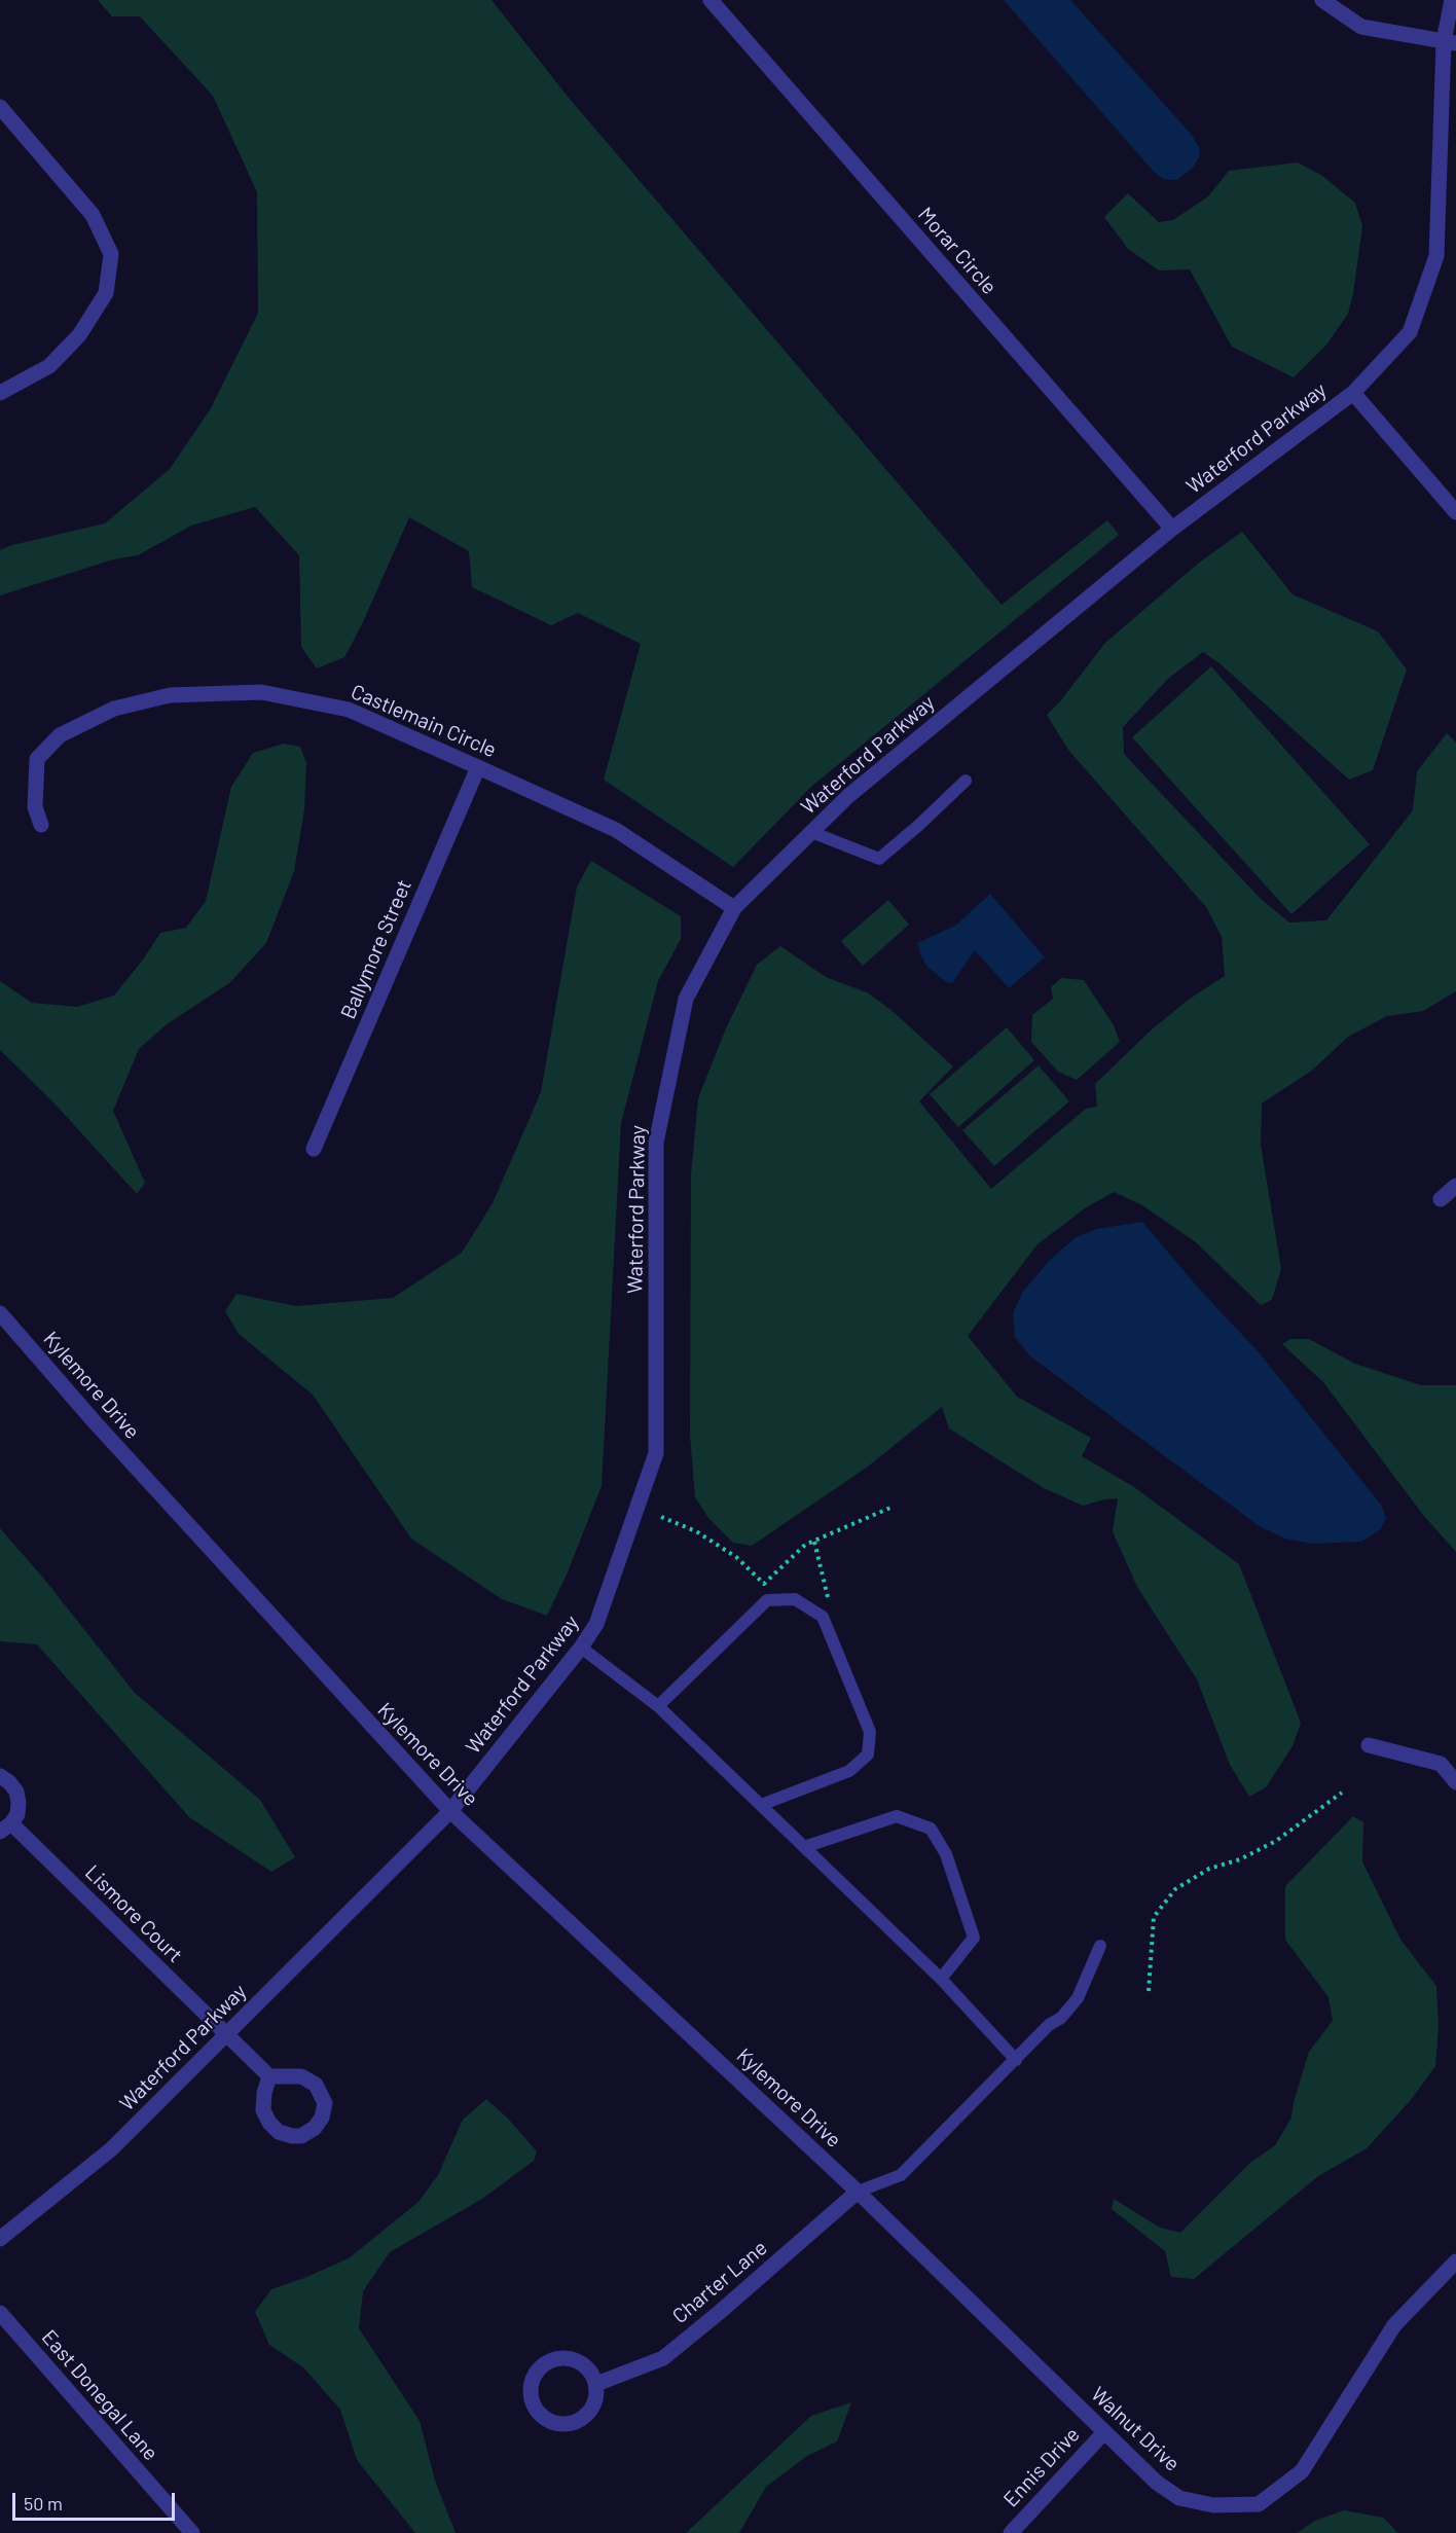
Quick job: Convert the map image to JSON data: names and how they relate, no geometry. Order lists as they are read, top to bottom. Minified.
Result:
{"streets":{"street":["Morar Circle","Waterford Parkway","Castlemain Circle","Ballymore Street","Kylemore Drive","Lismore Court","Charter Lane","East Donegal Lane","Walnut Drive","Ennis Drive"]},"crossings":[["Morar Circle","Waterford Parkway"],["Waterford Parkway","Castlemain Circle"],["Waterford Parkway","Kylemore Drive"],["Waterford Parkway","Lismore Court"],["Castlemain Circle","Ballymore Street"],["Kylemore Drive","Charter Lane"],["Kylemore Drive","Walnut Drive"],["Charter Lane","Walnut Drive"],["Walnut Drive","Ennis Drive"]],"scale_bar":"50 m"}
